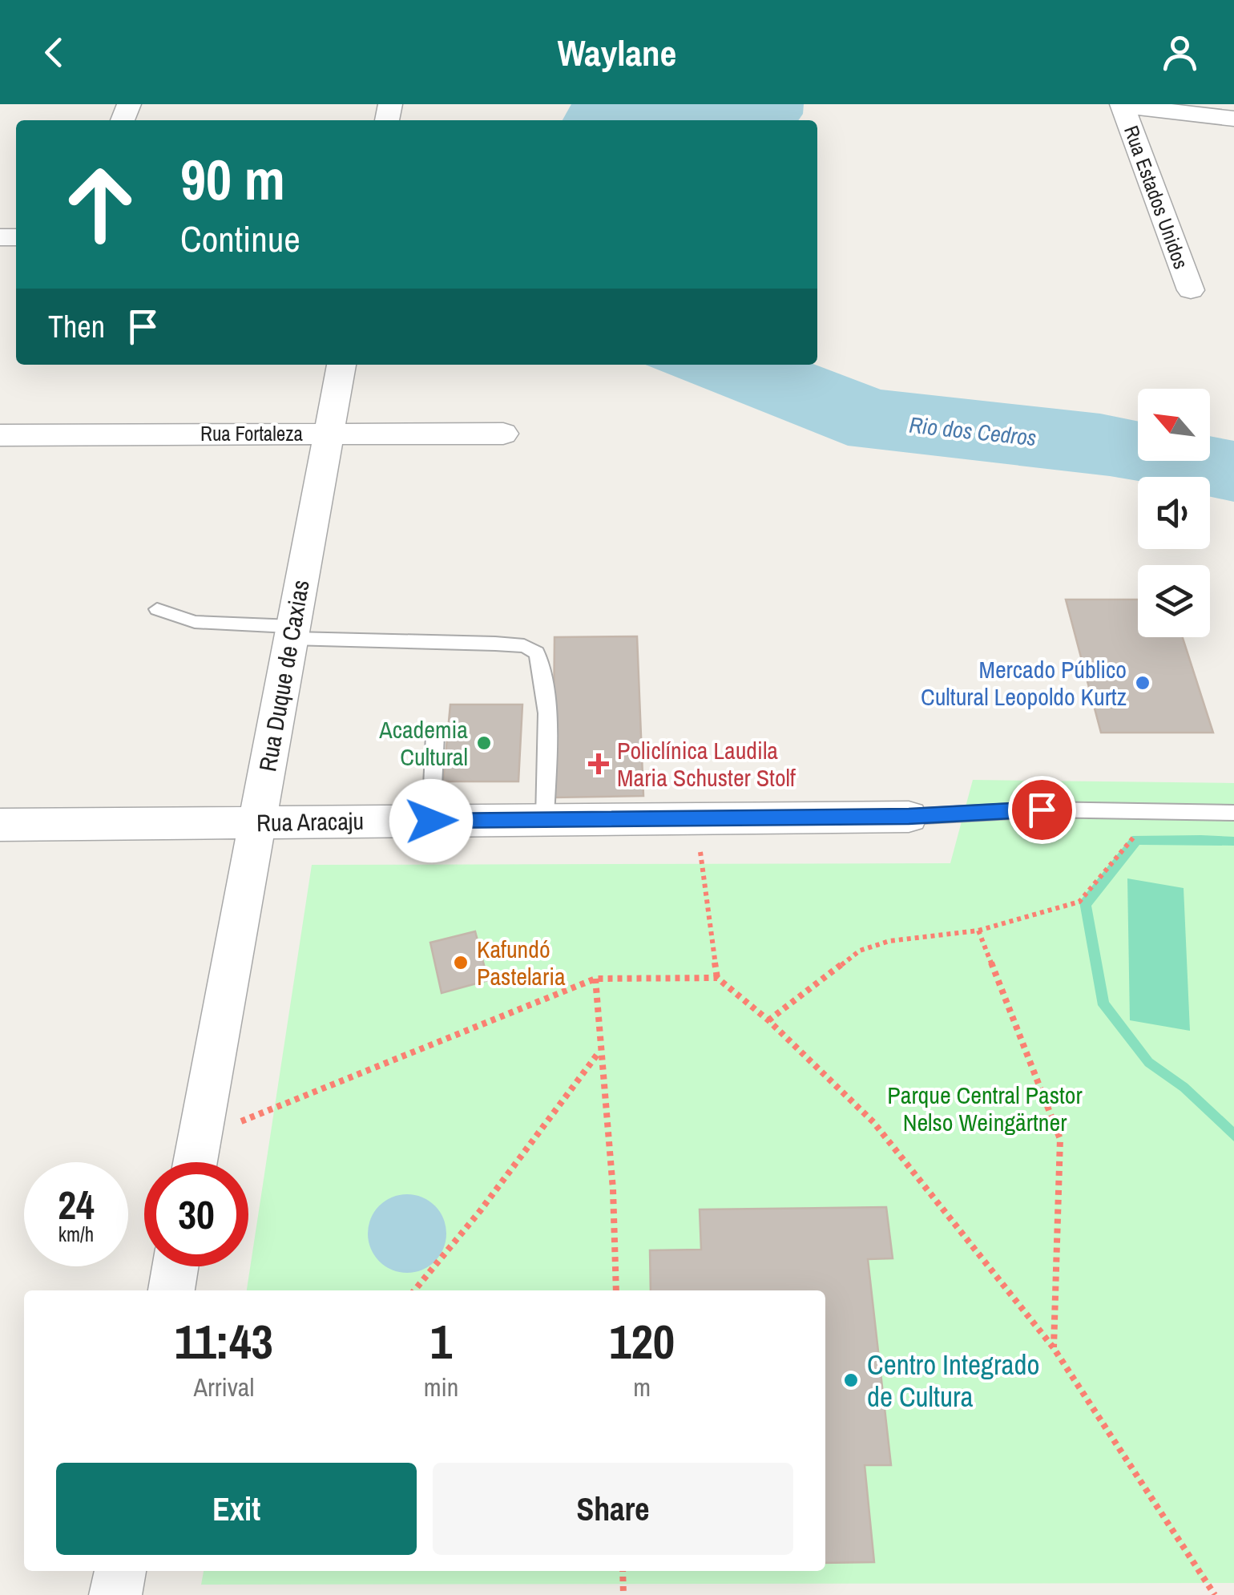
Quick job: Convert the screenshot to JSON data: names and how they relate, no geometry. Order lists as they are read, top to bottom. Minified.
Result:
{"streets":{"street":["Rua Estados Unidos","Rua Fortaleza","Rua Duque de Caxias","Rua Aracaju"]},"crossings":[["Rua Fortaleza","Rua Duque de Caxias"],["Rua Duque de Caxias","Rua Aracaju"]],"water":["Rio dos Cedros"],"parks":["Parque Central Pastor Nelso Weingärtner"],"places":{"other":["Mercado Público Cultural Leopoldo Kurtz","Academia Cultural","Kafundó Pastelaria","Centro Integrado de Cultura"],"health":["Policlínica Laudila Maria Schuster Stolf"]},"north":"top left","page":{"header":"Waylane","turn":["90 m","Continue"],"then":"Then","speed":"24 km/h","limit":"30","eta":["11:43","Arrival","1","min","120","m"],"buttons":["Exit","Share"]}}
